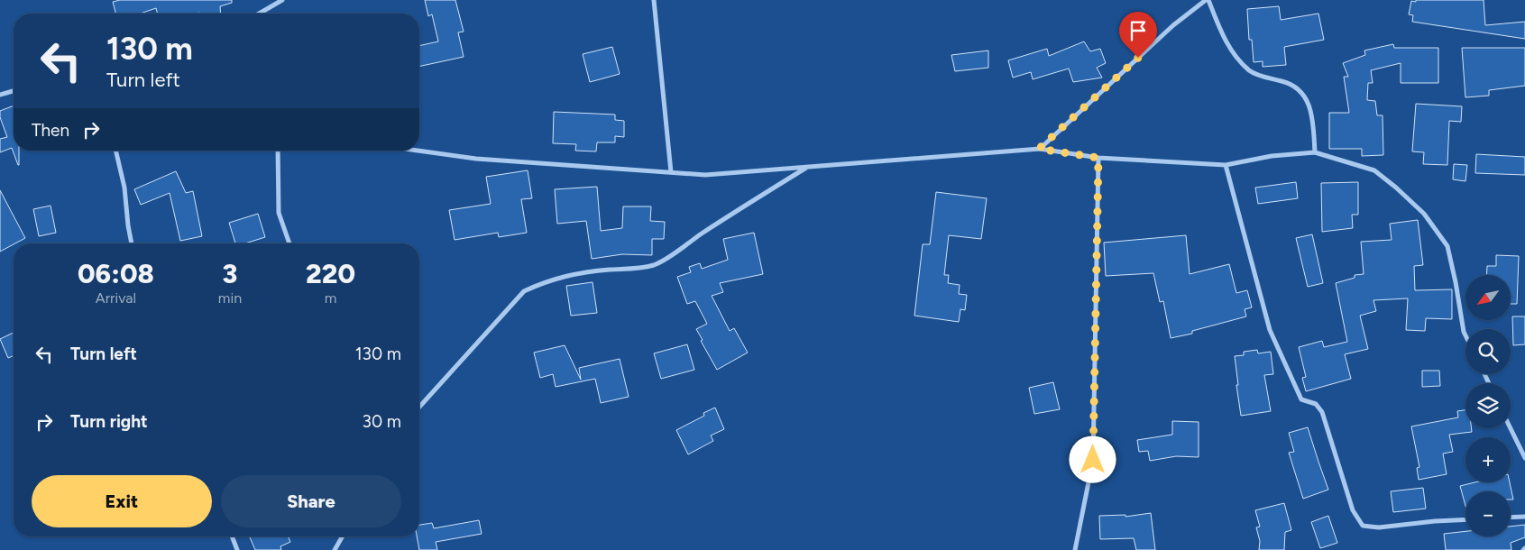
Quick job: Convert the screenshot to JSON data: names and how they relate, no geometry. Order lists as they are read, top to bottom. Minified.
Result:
{"north":"bottom left","page":{"turn":["130 m","Turn left"],"then":"Then","eta":["06:08","Arrival","3","min","220","m"],"map_buttons":["+","−"],"list":[{"name":"Turn left","value":"130 m"},{"name":"Turn right","value":"30 m"}],"buttons":["Exit","Share"]}}
